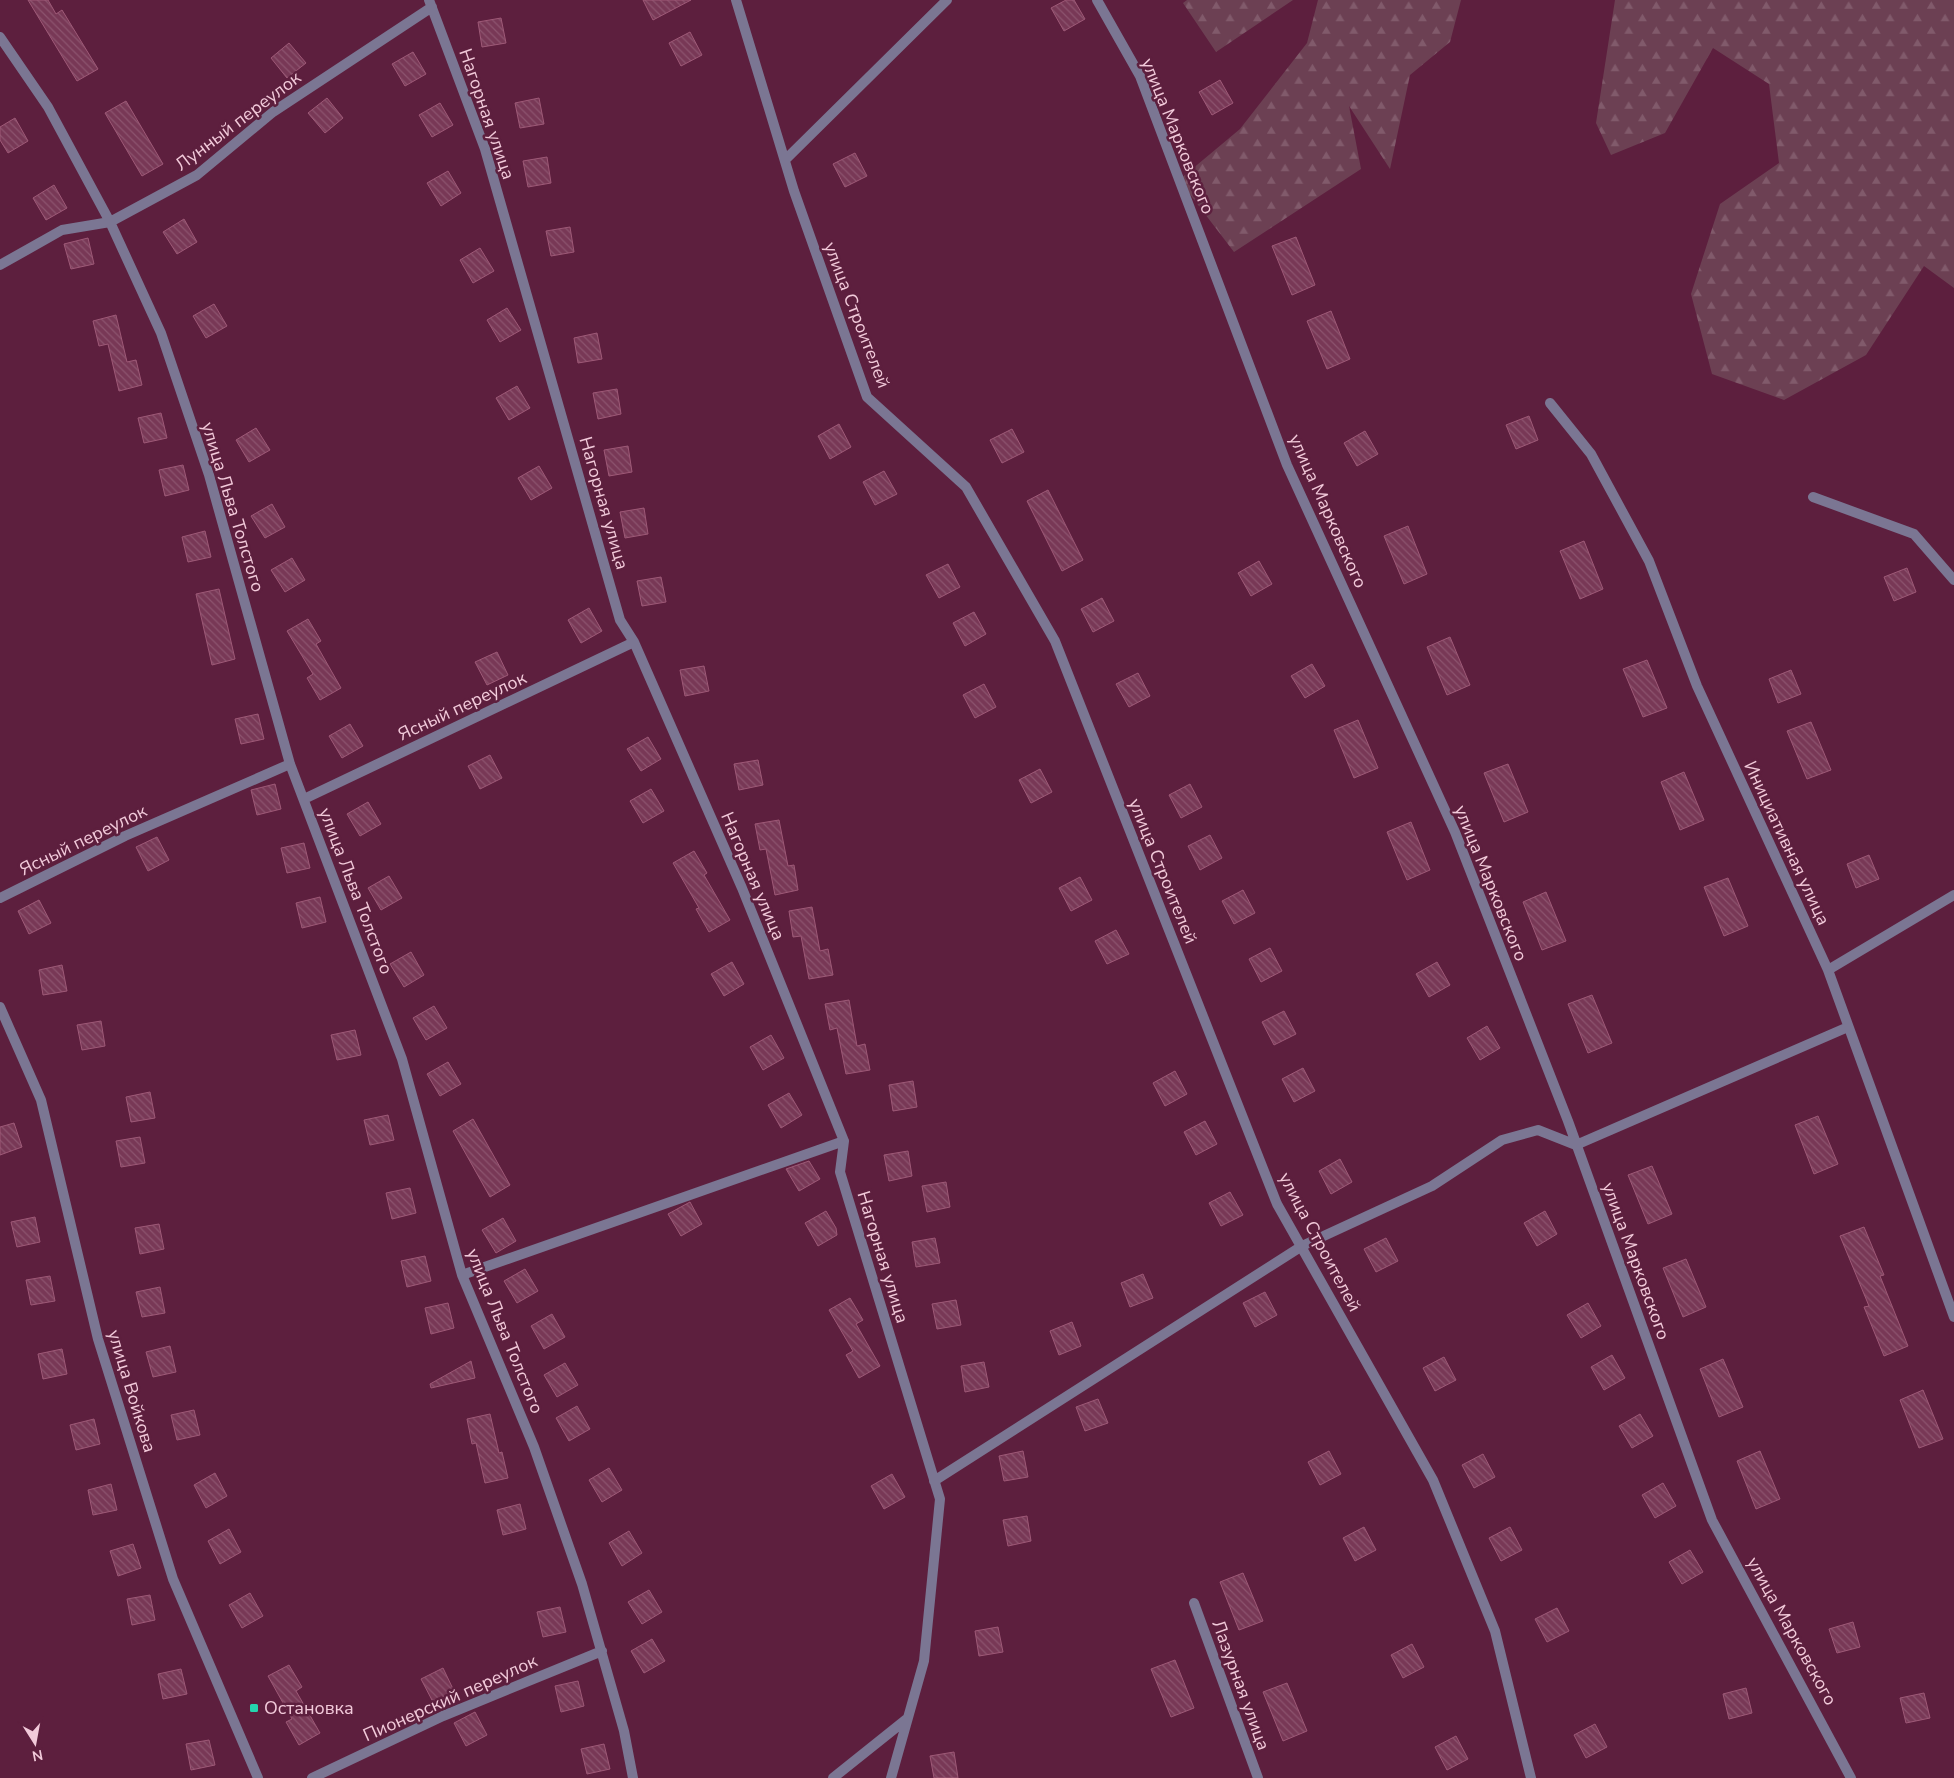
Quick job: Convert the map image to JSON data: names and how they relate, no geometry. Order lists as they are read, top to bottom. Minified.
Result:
{"streets":{"street":["Нагорная улица","Лунный переулок","улица Марковского","улица Строителей","улица Льва Толстого","Ясный переулок","Инициативная улица","улица Войкова","Лазурная улица","Пионерский переулок"]},"crossings":[["Нагорная улица","Лунный переулок"],["Нагорная улица","Ясный переулок"],["Лунный переулок","улица Льва Толстого"],["улица Льва Толстого","Ясный переулок"],["улица Льва Толстого","Пионерский переулок"]],"places":{"transit":["Остановка"]},"north":"bottom"}
